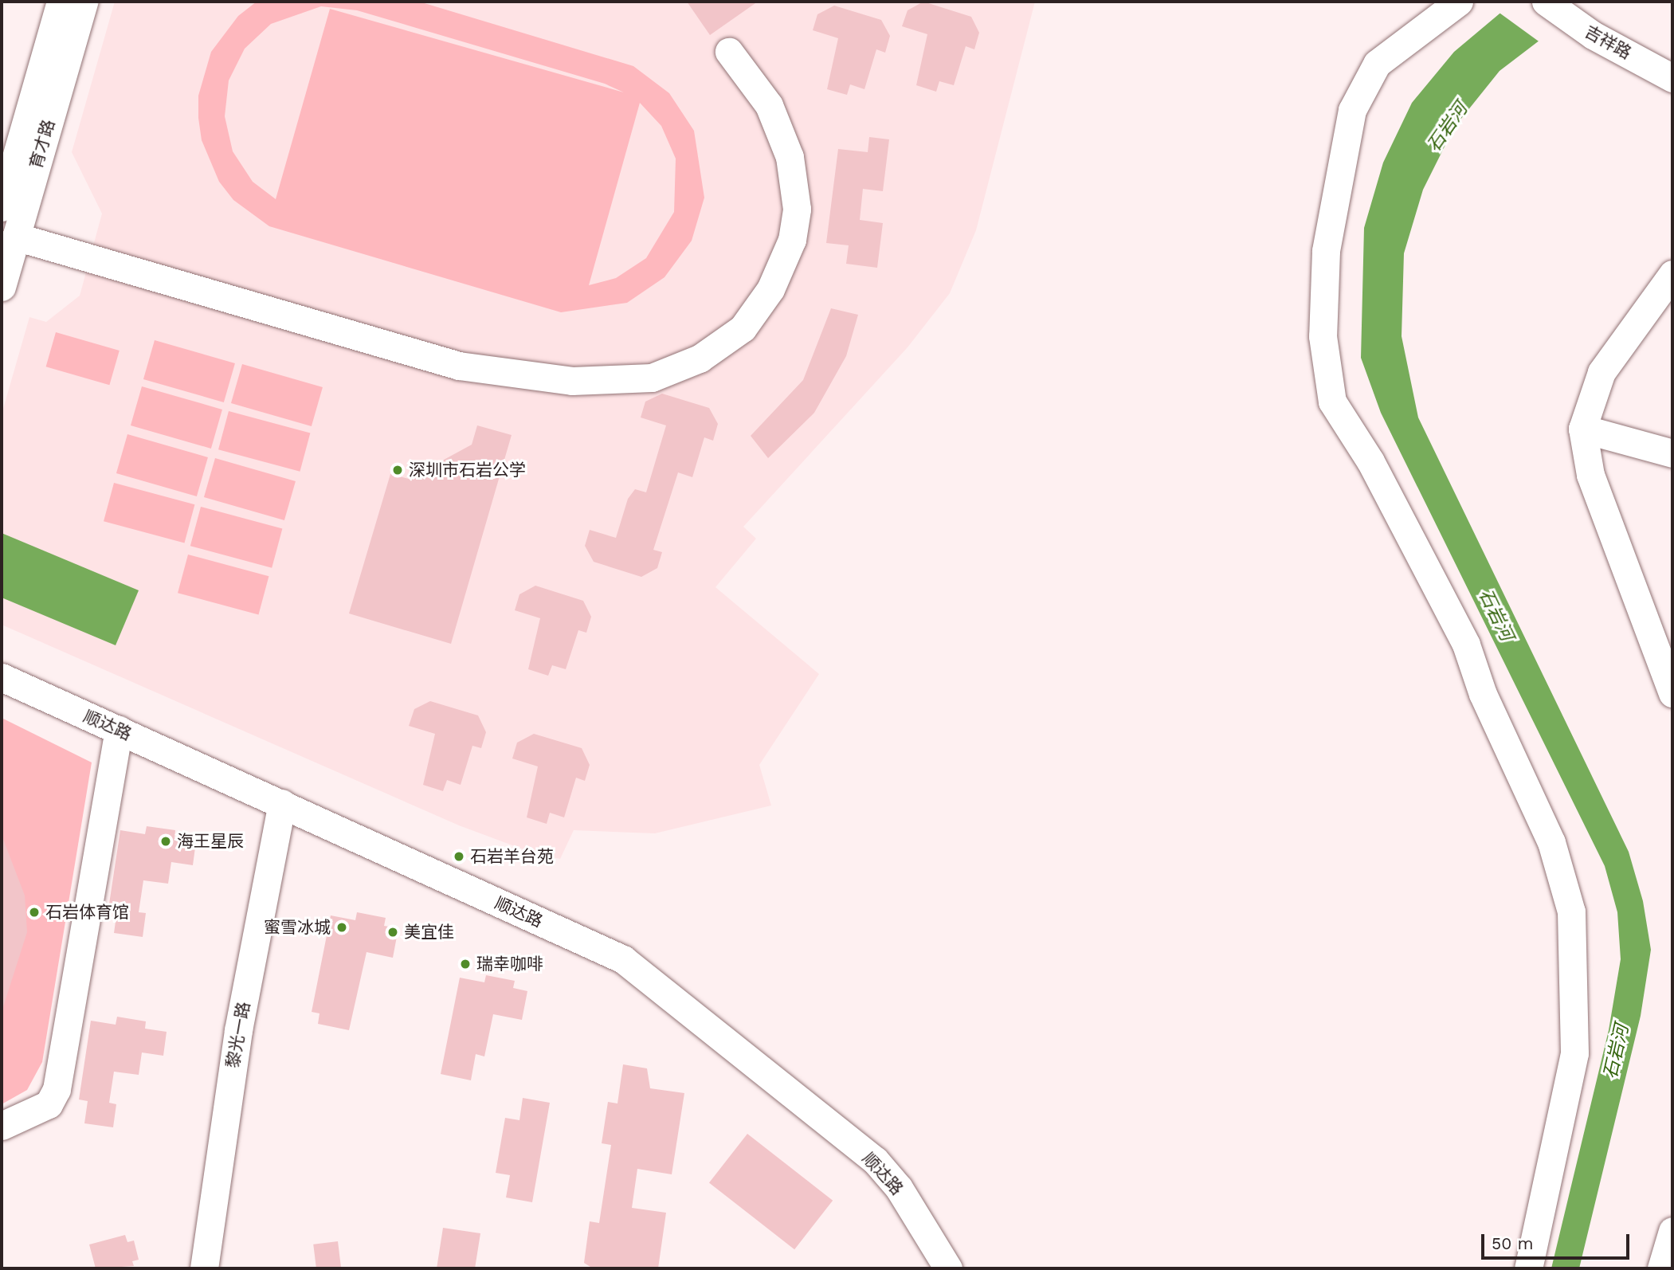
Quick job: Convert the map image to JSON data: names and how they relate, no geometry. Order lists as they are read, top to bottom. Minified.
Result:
{"streets":{"street":["吉祥路","育才路","顺达路","黎光一路"]},"crossings":[["顺达路","黎光一路"]],"water":["石岩河"],"places":["深圳市石岩公学","海王星辰","石岩羊台苑","石岩体育馆","蜜雪冰城","美宜佳","瑞幸咖啡"],"scale_bar":"50 m"}
